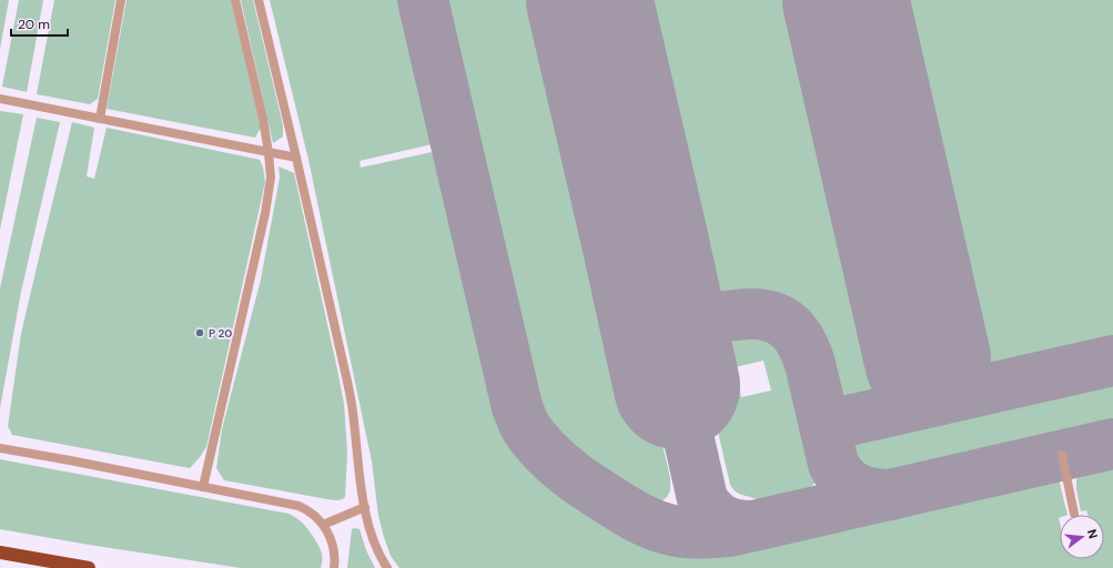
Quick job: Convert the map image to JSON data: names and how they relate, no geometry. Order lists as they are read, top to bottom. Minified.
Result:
{"places":["P 20"],"scale_bar":"20 m","north":"right"}
